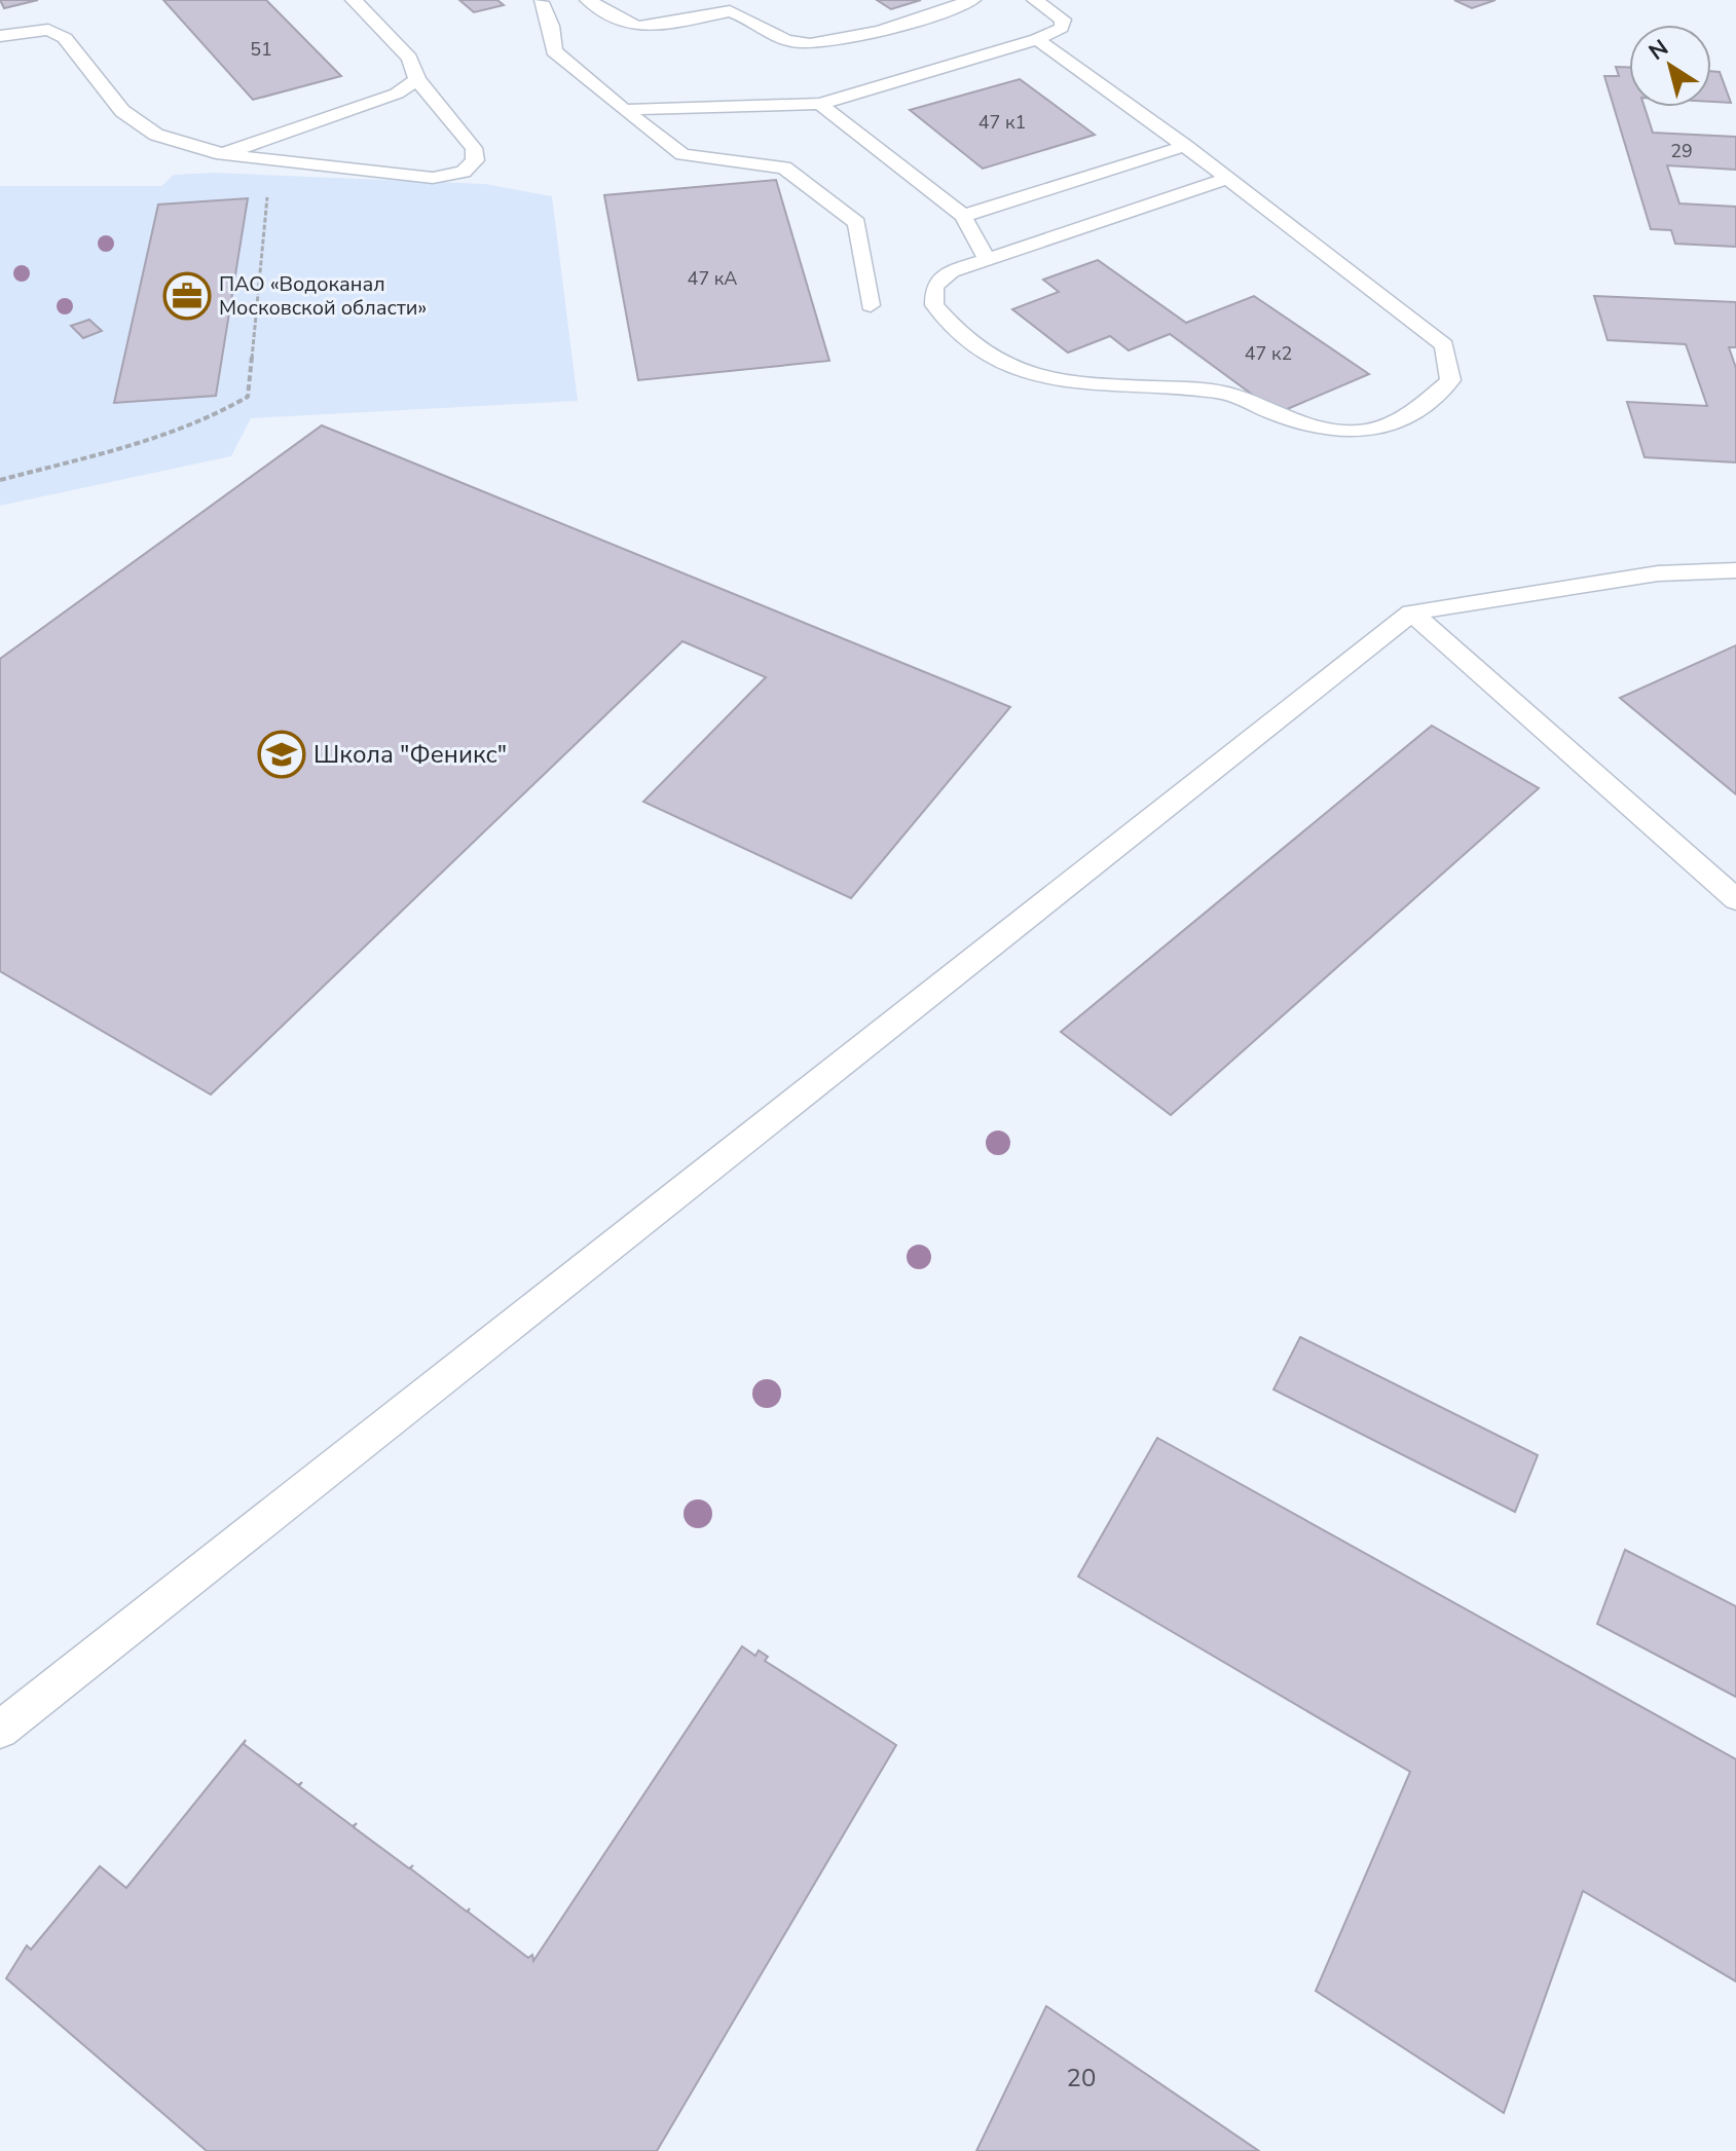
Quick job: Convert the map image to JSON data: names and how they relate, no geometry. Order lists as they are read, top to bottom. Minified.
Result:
{"places":{"office":["ПАО «Водоканал Московской области»"],"school or university":["Школа \"Феникс\""]},"house_numbers":["51","47 к1","29","47 кА","47 к2","20"],"north":"top left"}
